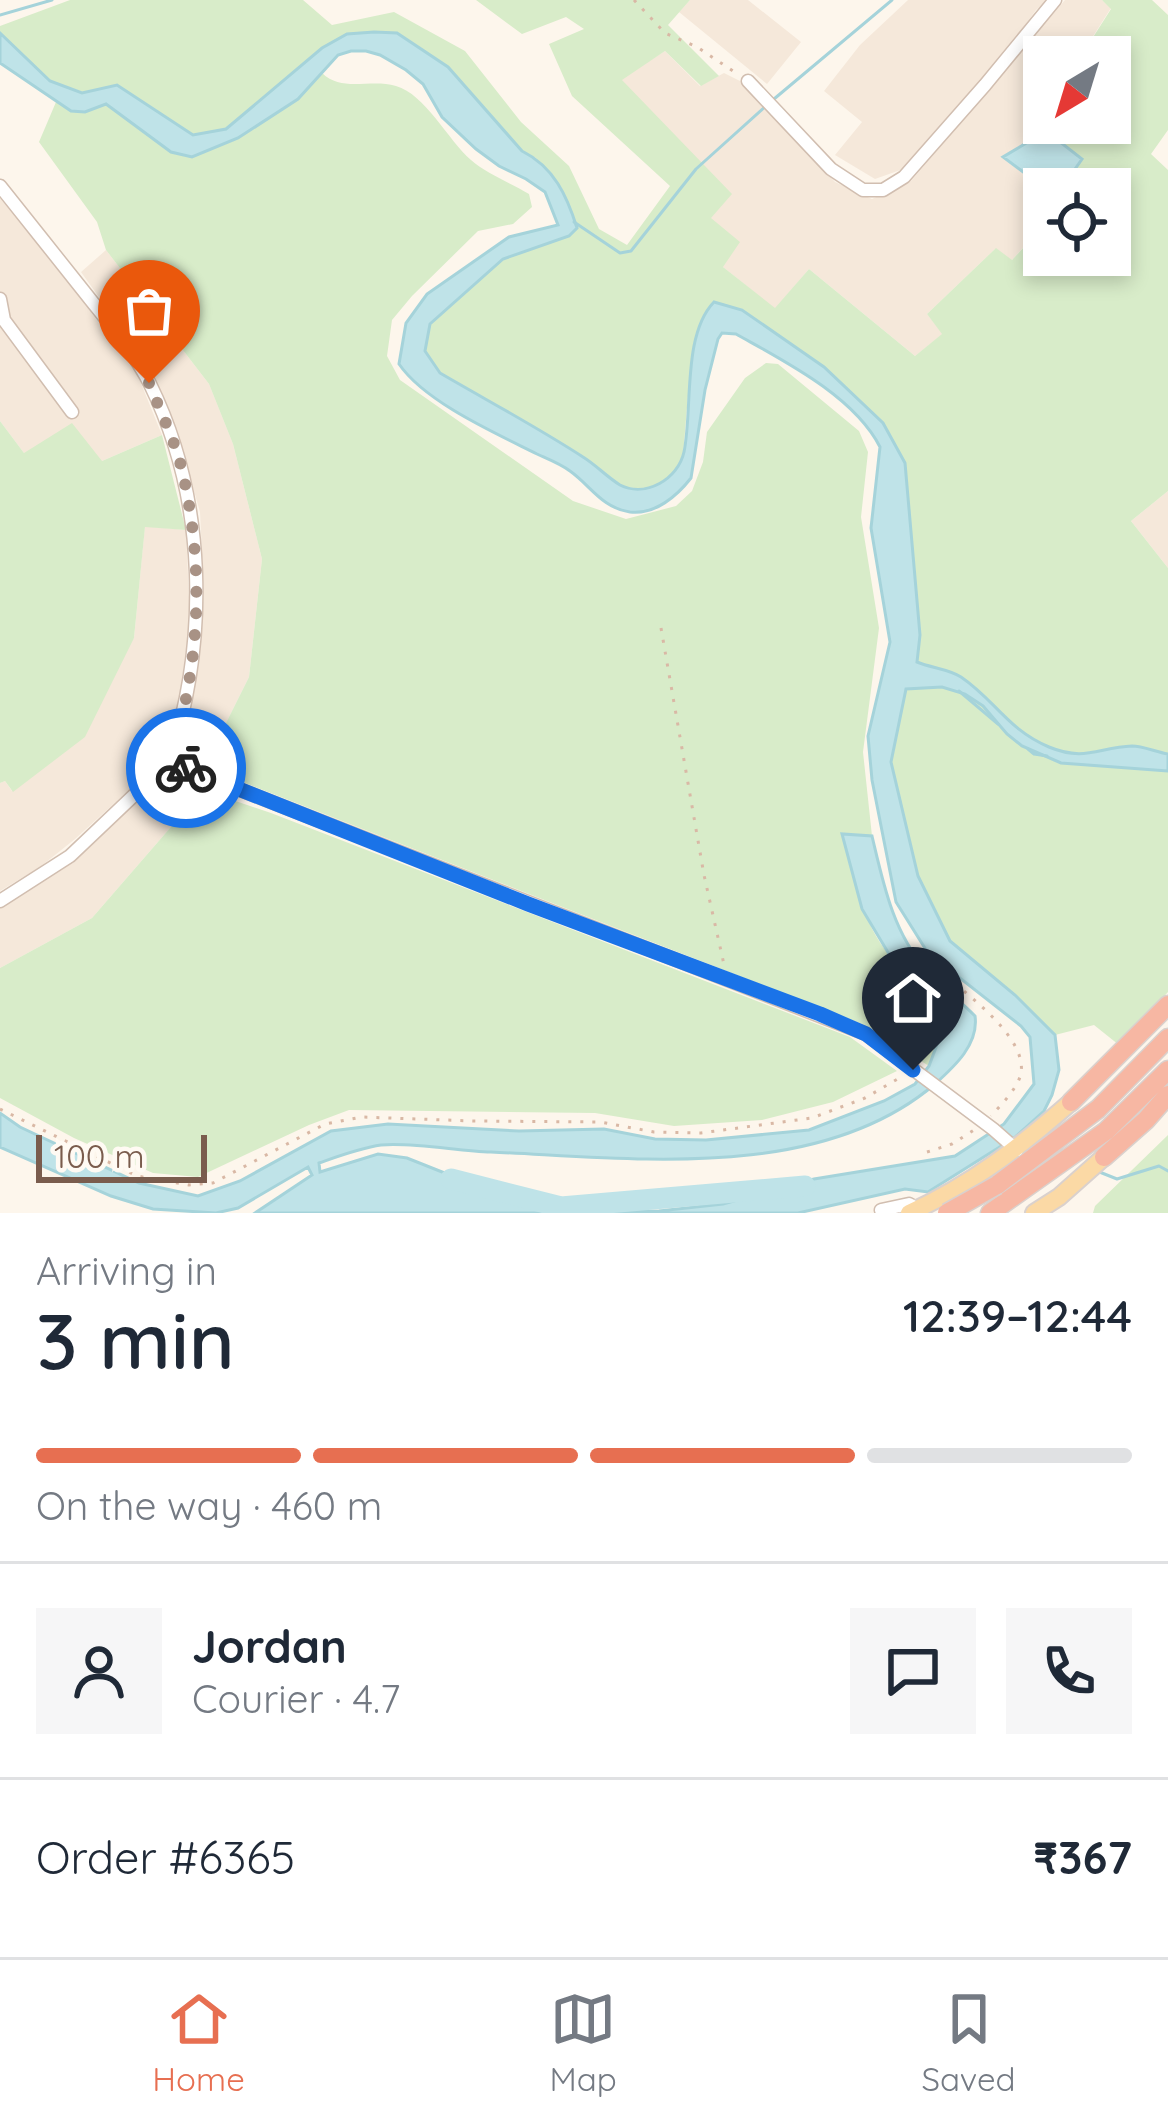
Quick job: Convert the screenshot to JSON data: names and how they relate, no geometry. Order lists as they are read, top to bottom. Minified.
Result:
{"scale_bar":"100 m","north":"bottom left","page":{"scale":"100 m","heading":["3 min","Arriving in","12:39–12:44"],"panel":["Jordan","Courier · 4.7","Order #6365","₹367"],"bar":"On the way · 460 m","tabs":["Home","Map","Saved"]}}
